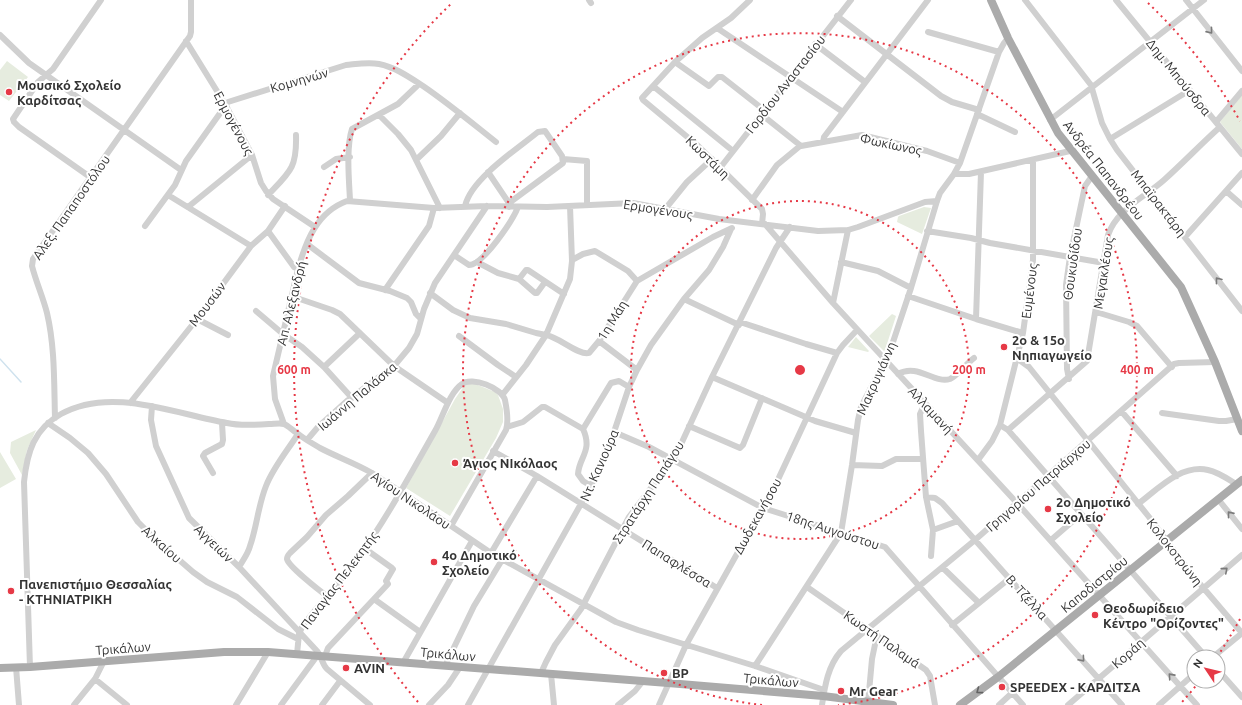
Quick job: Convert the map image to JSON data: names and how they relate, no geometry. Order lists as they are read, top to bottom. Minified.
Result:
{"streets":{"main road":["Ανδρέα Παπανδρέου","Καποδιστρίου","Τρικάλων"],"street":["Δημ. Μπούσδρα","Κομνηνών","Γορδίου Αναστασίου","Ερμογένους","Φωκίωνος","Κωστάμη","Μπαϊρακτάρη","Αλεξ. Παπαποστόλου","Θουκυδίδου","Μεγακλέους","Ευμένους","Απ. Αλεξανδρή","Μουσών","1η Μάη","Μακρυγιάννη","Ιωάννη Παλάσκα","Αλλαμανή","Ντ. Κανιούρα","Γρηγορίου Πατριάρχου","Στρατάρχη Παπάγου","Αγίου Νικολάου","Δωδεκανήσου","18ης Αυγούστου","Αγγειών","Αλκαίου","Κολοκοτρώνη","Παπαφλέσσα","Παναγίας Πελεκητής","Β. Τζέλλα","Κωστή Παλαμά","Κοράη"]},"crossings":[["Δημ. Μπούσδρα","Μεγακλέους"],["Κομνηνών","Ερμογένους"],["Γορδίου Αναστασίου","Κωστάμη"],["Ερμογένους","Κωστάμη"],["Ερμογένους","Αλεξ. Παπαποστόλου"],["Ερμογένους","Απ. Αλεξανδρή"],["Ερμογένους","Μουσών"],["Ερμογένους","Μακρυγιάννη"],["Ερμογένους","Ιωάννη Παλάσκα"],["Ερμογένους","Αλλαμανή"],["Ερμογένους","Στρατάρχη Παπάγου"],["Φωκίωνος","Μακρυγιάννη"],["Κωστάμη","Αλλαμανή"],["Ανδρέα Παπανδρέου","Θουκυδίδου"],["Ανδρέα Παπανδρέου","Μεγακλέους"],["Ανδρέα Παπανδρέου","Μακρυγιάννη"],["Ανδρέα Παπανδρέου","Γρηγορίου Πατριάρχου"],["Μπαϊρακτάρη","Μεγακλέους"],["Θουκυδίδου","Μεγακλέους"],["Μεγακλέους","Κολοκοτρώνη"],["Ευμένους","Αλλαμανή"],["Ευμένους","Κολοκοτρώνη"],["Απ. Αλεξανδρή","Αγίου Νικολάου"],["1η Μάη","Ιωάννη Παλάσκα"],["1η Μάη","Ντ. Κανιούρα"],["Μακρυγιάννη","Αλλαμανή"],["Μακρυγιάννη","Αγίου Νικολάου"],["Μακρυγιάννη","18ης Αυγούστου"],["Μακρυγιάννη","Κωστή Παλαμά"],["Ιωάννη Παλάσκα","Αγίου Νικολάου"],["Αλλαμανή","Γρηγορίου Πατριάρχου"],["Αλλαμανή","Στρατάρχη Παπάγου"],["Αλλαμανή","Δωδεκανήσου"],["Αλλαμανή","Καποδιστρίου"],["Αλλαμανή","Κοράη"],["Ντ. Κανιούρα","Αγίου Νικολάου"],["Ντ. Κανιούρα","18ης Αυγούστου"],["Ντ. Κανιούρα","Παπαφλέσσα"],["Ντ. Κανιούρα","Τρικάλων"],["Γρηγορίου Πατριάρχου","18ης Αυγούστου"],["Γρηγορίου Πατριάρχου","Κολοκοτρώνη"],["Γρηγορίου Πατριάρχου","Β. Τζέλλα"],["Γρηγορίου Πατριάρχου","Κωστή Παλαμά"],["Στρατάρχη Παπάγου","Αγίου Νικολάου"],["Στρατάρχη Παπάγου","18ης Αυγούστου"],["Στρατάρχη Παπάγου","Παπαφλέσσα"],["Στρατάρχη Παπάγου","Τρικάλων"],["Αγίου Νικολάου","Δωδεκανήσου"],["Αγίου Νικολάου","Παναγίας Πελεκητής"],["Αγίου Νικολάου","Τρικάλων"],["Δωδεκανήσου","18ης Αυγούστου"],["Δωδεκανήσου","Παπαφλέσσα"],["Δωδεκανήσου","Τρικάλων"],["18ης Αυγούστου","Καποδιστρίου"],["Αγγειών","Παναγίας Πελεκητής"],["Αγγειών","Τρικάλων"],["Αλκαίου","Παναγίας Πελεκητής"],["Κολοκοτρώνη","Καποδιστρίου"],["Κολοκοτρώνη","Κοράη"],["Παναγίας Πελεκητής","Τρικάλων"],["Καποδιστρίου","Β. Τζέλλα"],["Β. Τζέλλα","Κοράη"]],"places":["Μουσικό Σχολείο Καρδίτσας","2ο & 15ο Νηπιαγωγείο","Άγιος ΝΙκόλαος","2ο Δημοτικό Σχολείο","4ο Δημοτικό Σχολείο","Πανεπιστήμιο Θεσσαλίας - ΚΤΗΝΙΑΤΡΙΚΗ","Θεοδωρίδειο Κέντρο \"Ορίζοντες\"","AVIN","BP","SPEEDEX - ΚΑΡΔΙΤΣΑ","Mr Gear"],"north":"top left","rings":["200 m","400 m","600 m"]}
